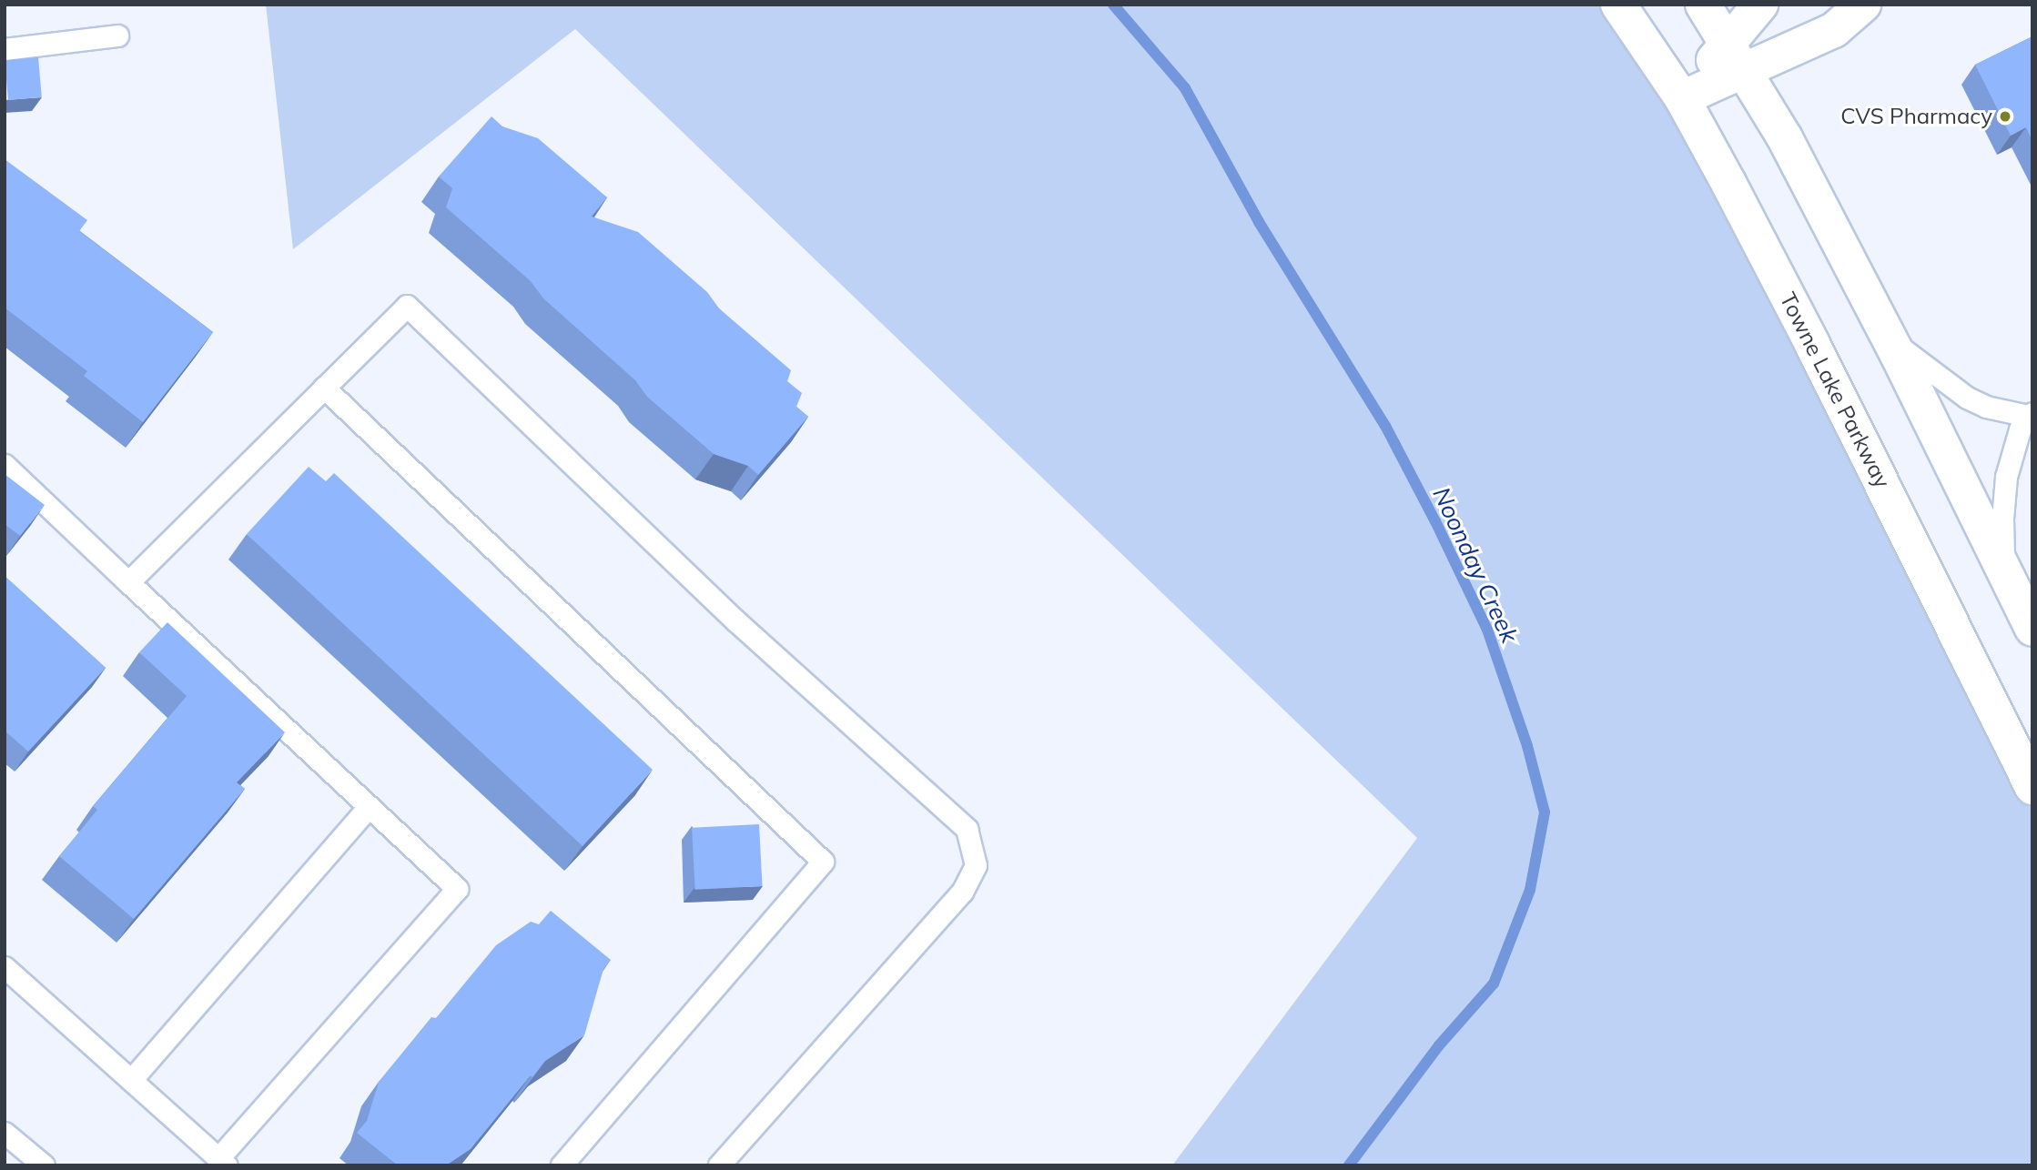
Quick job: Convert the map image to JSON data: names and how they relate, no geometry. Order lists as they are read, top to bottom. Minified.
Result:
{"streets":{"main road":["Towne Lake Parkway"]},"water":["Noonday Creek"],"places":["CVS Pharmacy"]}
